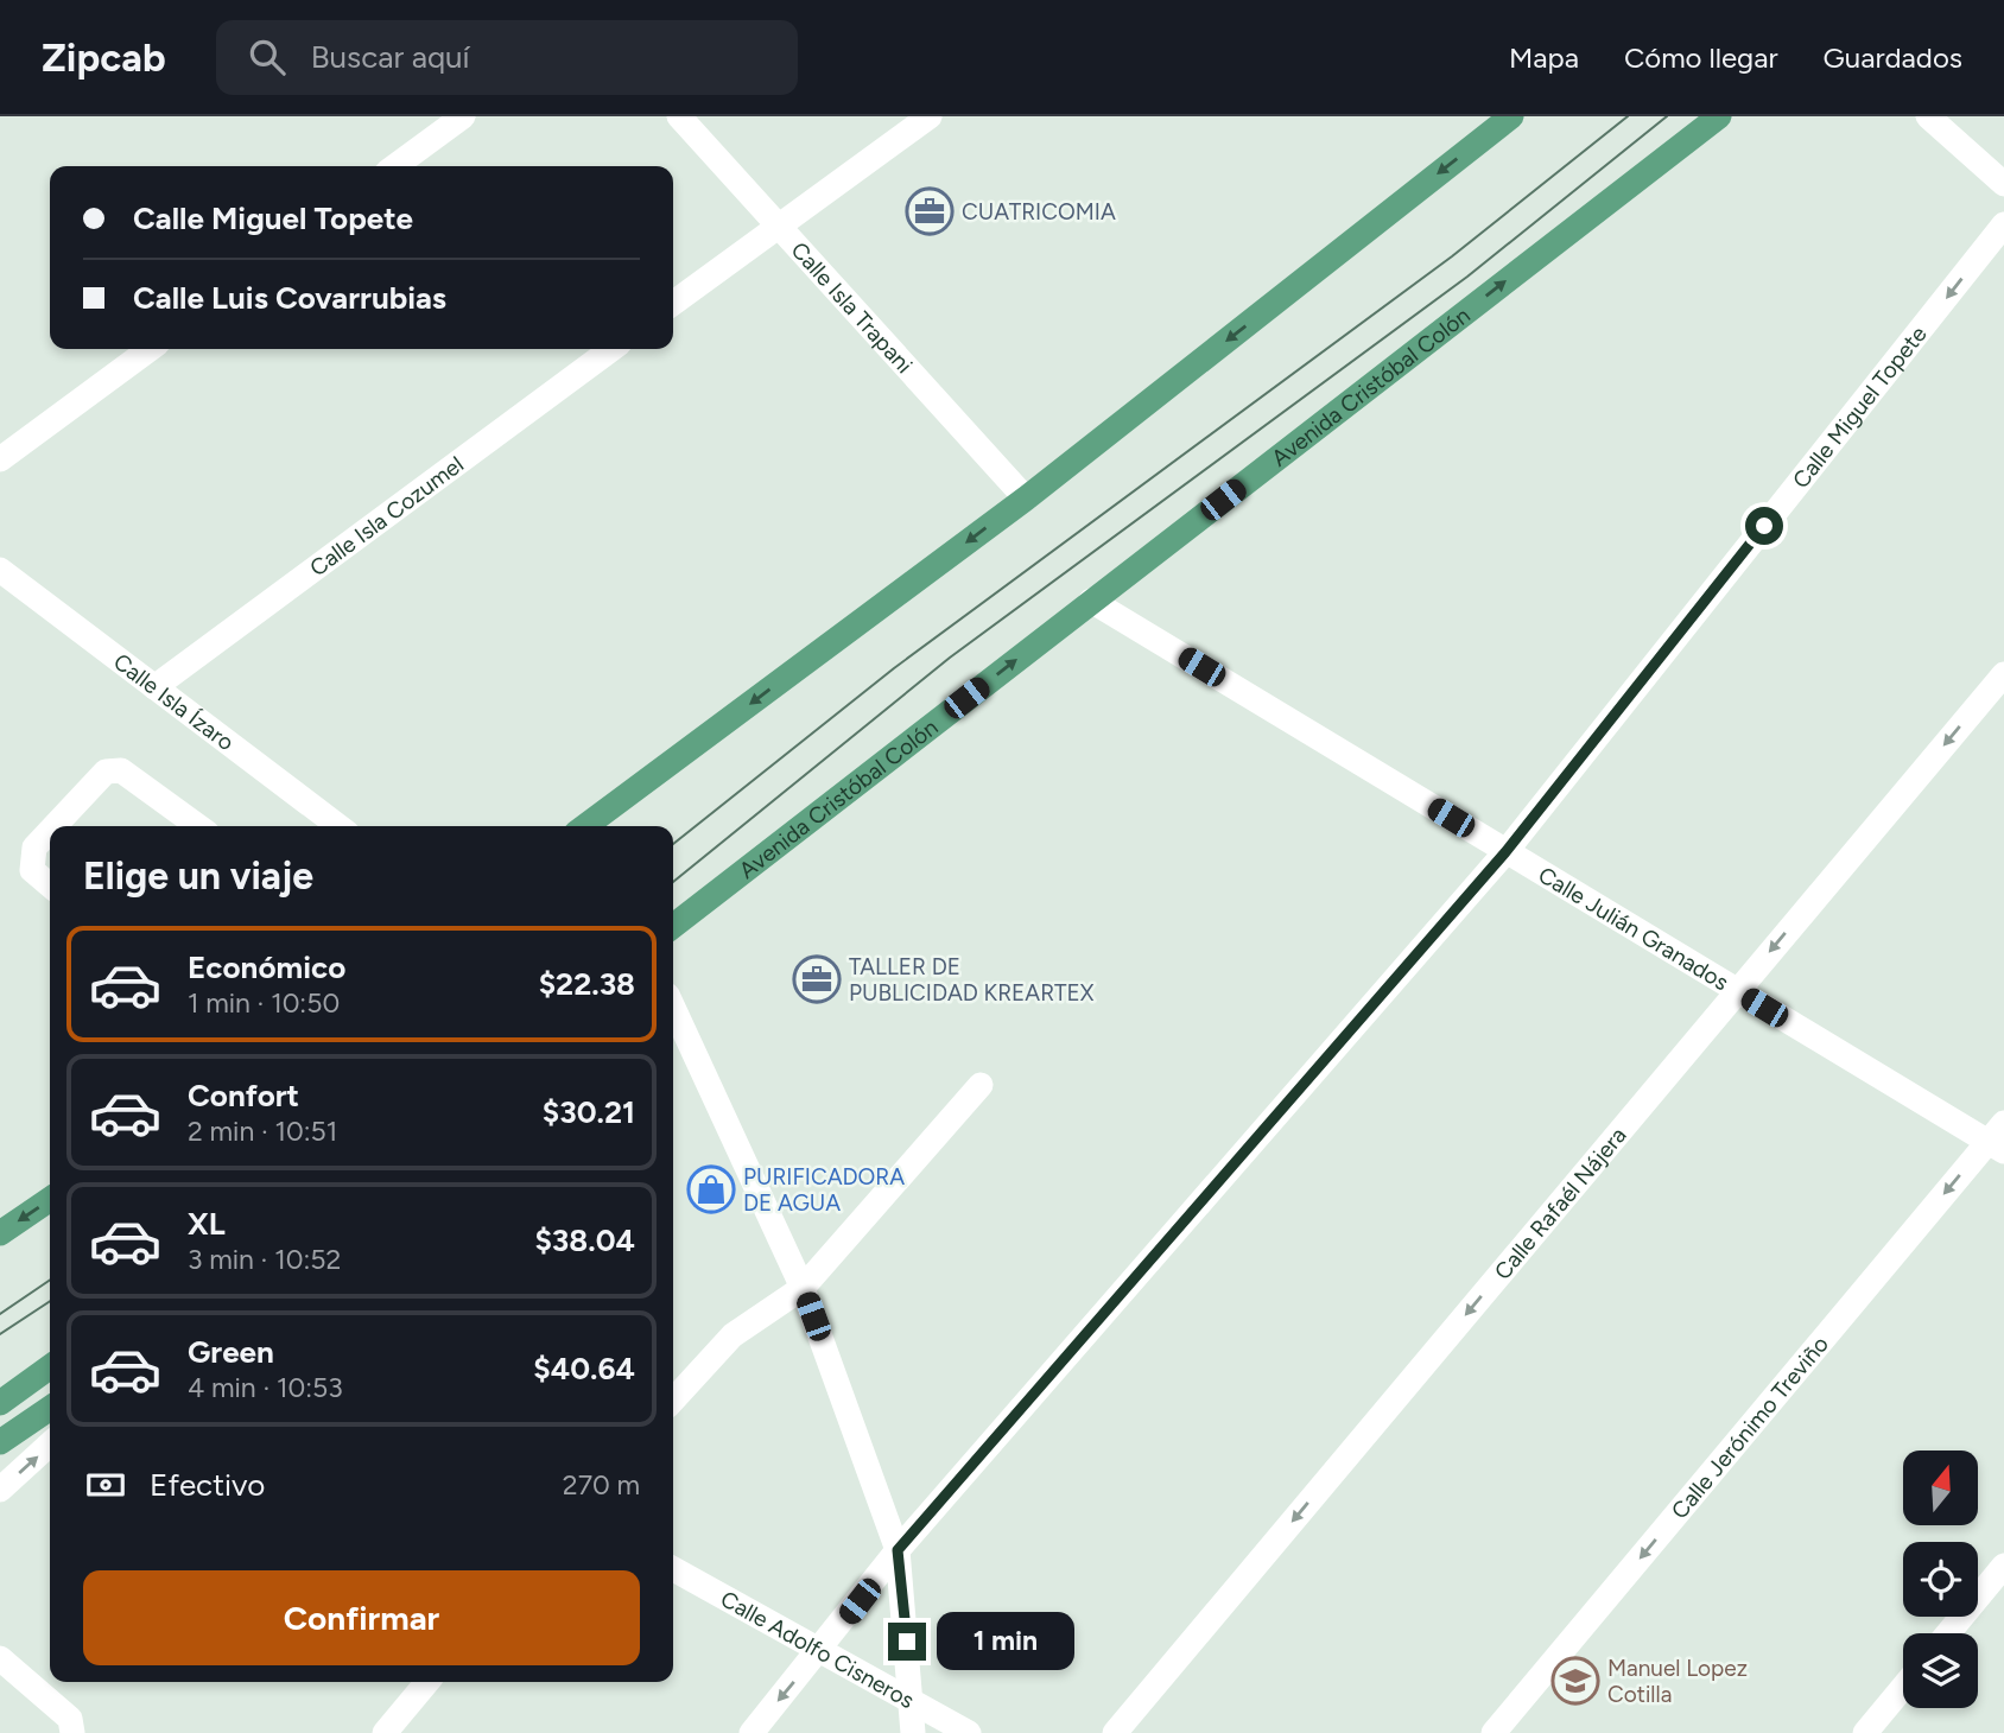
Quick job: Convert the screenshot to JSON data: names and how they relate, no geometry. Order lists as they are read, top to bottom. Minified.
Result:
{"streets":{"main road":["Avenida Cristóbal Colón"],"street":["Calle Isla Trapani","Calle Miguel Topete","Calle Isla Cozumel","Calle Isla Ízaro","Calle Julián Granados","Calle Rafaél Nájera","Calle Jerónimo Treviño","Calle Adolfo Cisneros"]},"crossings":[["Avenida Cristóbal Colón","Calle Julián Granados"],["Calle Miguel Topete","Calle Julián Granados"],["Calle Miguel Topete","Calle Adolfo Cisneros"],["Calle Isla Cozumel","Calle Isla Ízaro"],["Calle Julián Granados","Calle Rafaél Nájera"],["Calle Julián Granados","Calle Jerónimo Treviño"]],"one_way":["Calle Miguel Topete","Calle Rafaél Nájera","Calle Jerónimo Treviño"],"places":{"office":["CUATRICOMIA","TALLER DE PUBLICIDAD KREARTEX"],"shop":["PURIFICADORA DE AGUA"],"school or university":["Manuel Lopez Cotilla"]},"north":"top","page":{"header":"Zipcab","search":"Buscar aquí","nav":["Mapa","Cómo llegar","Guardados"],"banner":["Calle Miguel Topete","Calle Luis Covarrubias"],"heading":"Elige un viaje","list":[{"name":"Económico","note":"1 min · 10:50","value":"$22.38"},{"name":"Confort","note":"2 min · 10:51","value":"$30.21"},{"name":"XL","note":"3 min · 10:52","value":"$38.04"},{"name":"Green","note":"4 min · 10:53","value":"$40.64"}],"pay":["Efectivo","270 m"],"buttons":"Confirmar","bubble":"1 min"}}
